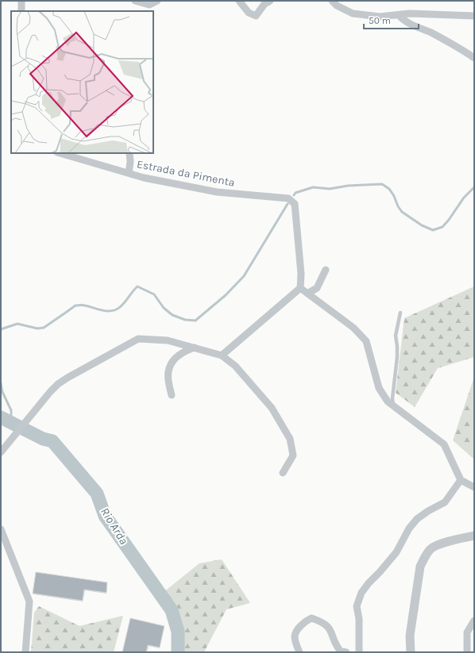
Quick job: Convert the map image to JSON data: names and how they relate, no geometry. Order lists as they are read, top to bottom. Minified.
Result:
{"streets":{"street":["Estrada da Pimenta"]},"water":["Rio Arda"],"scale_bar":"50 m"}
